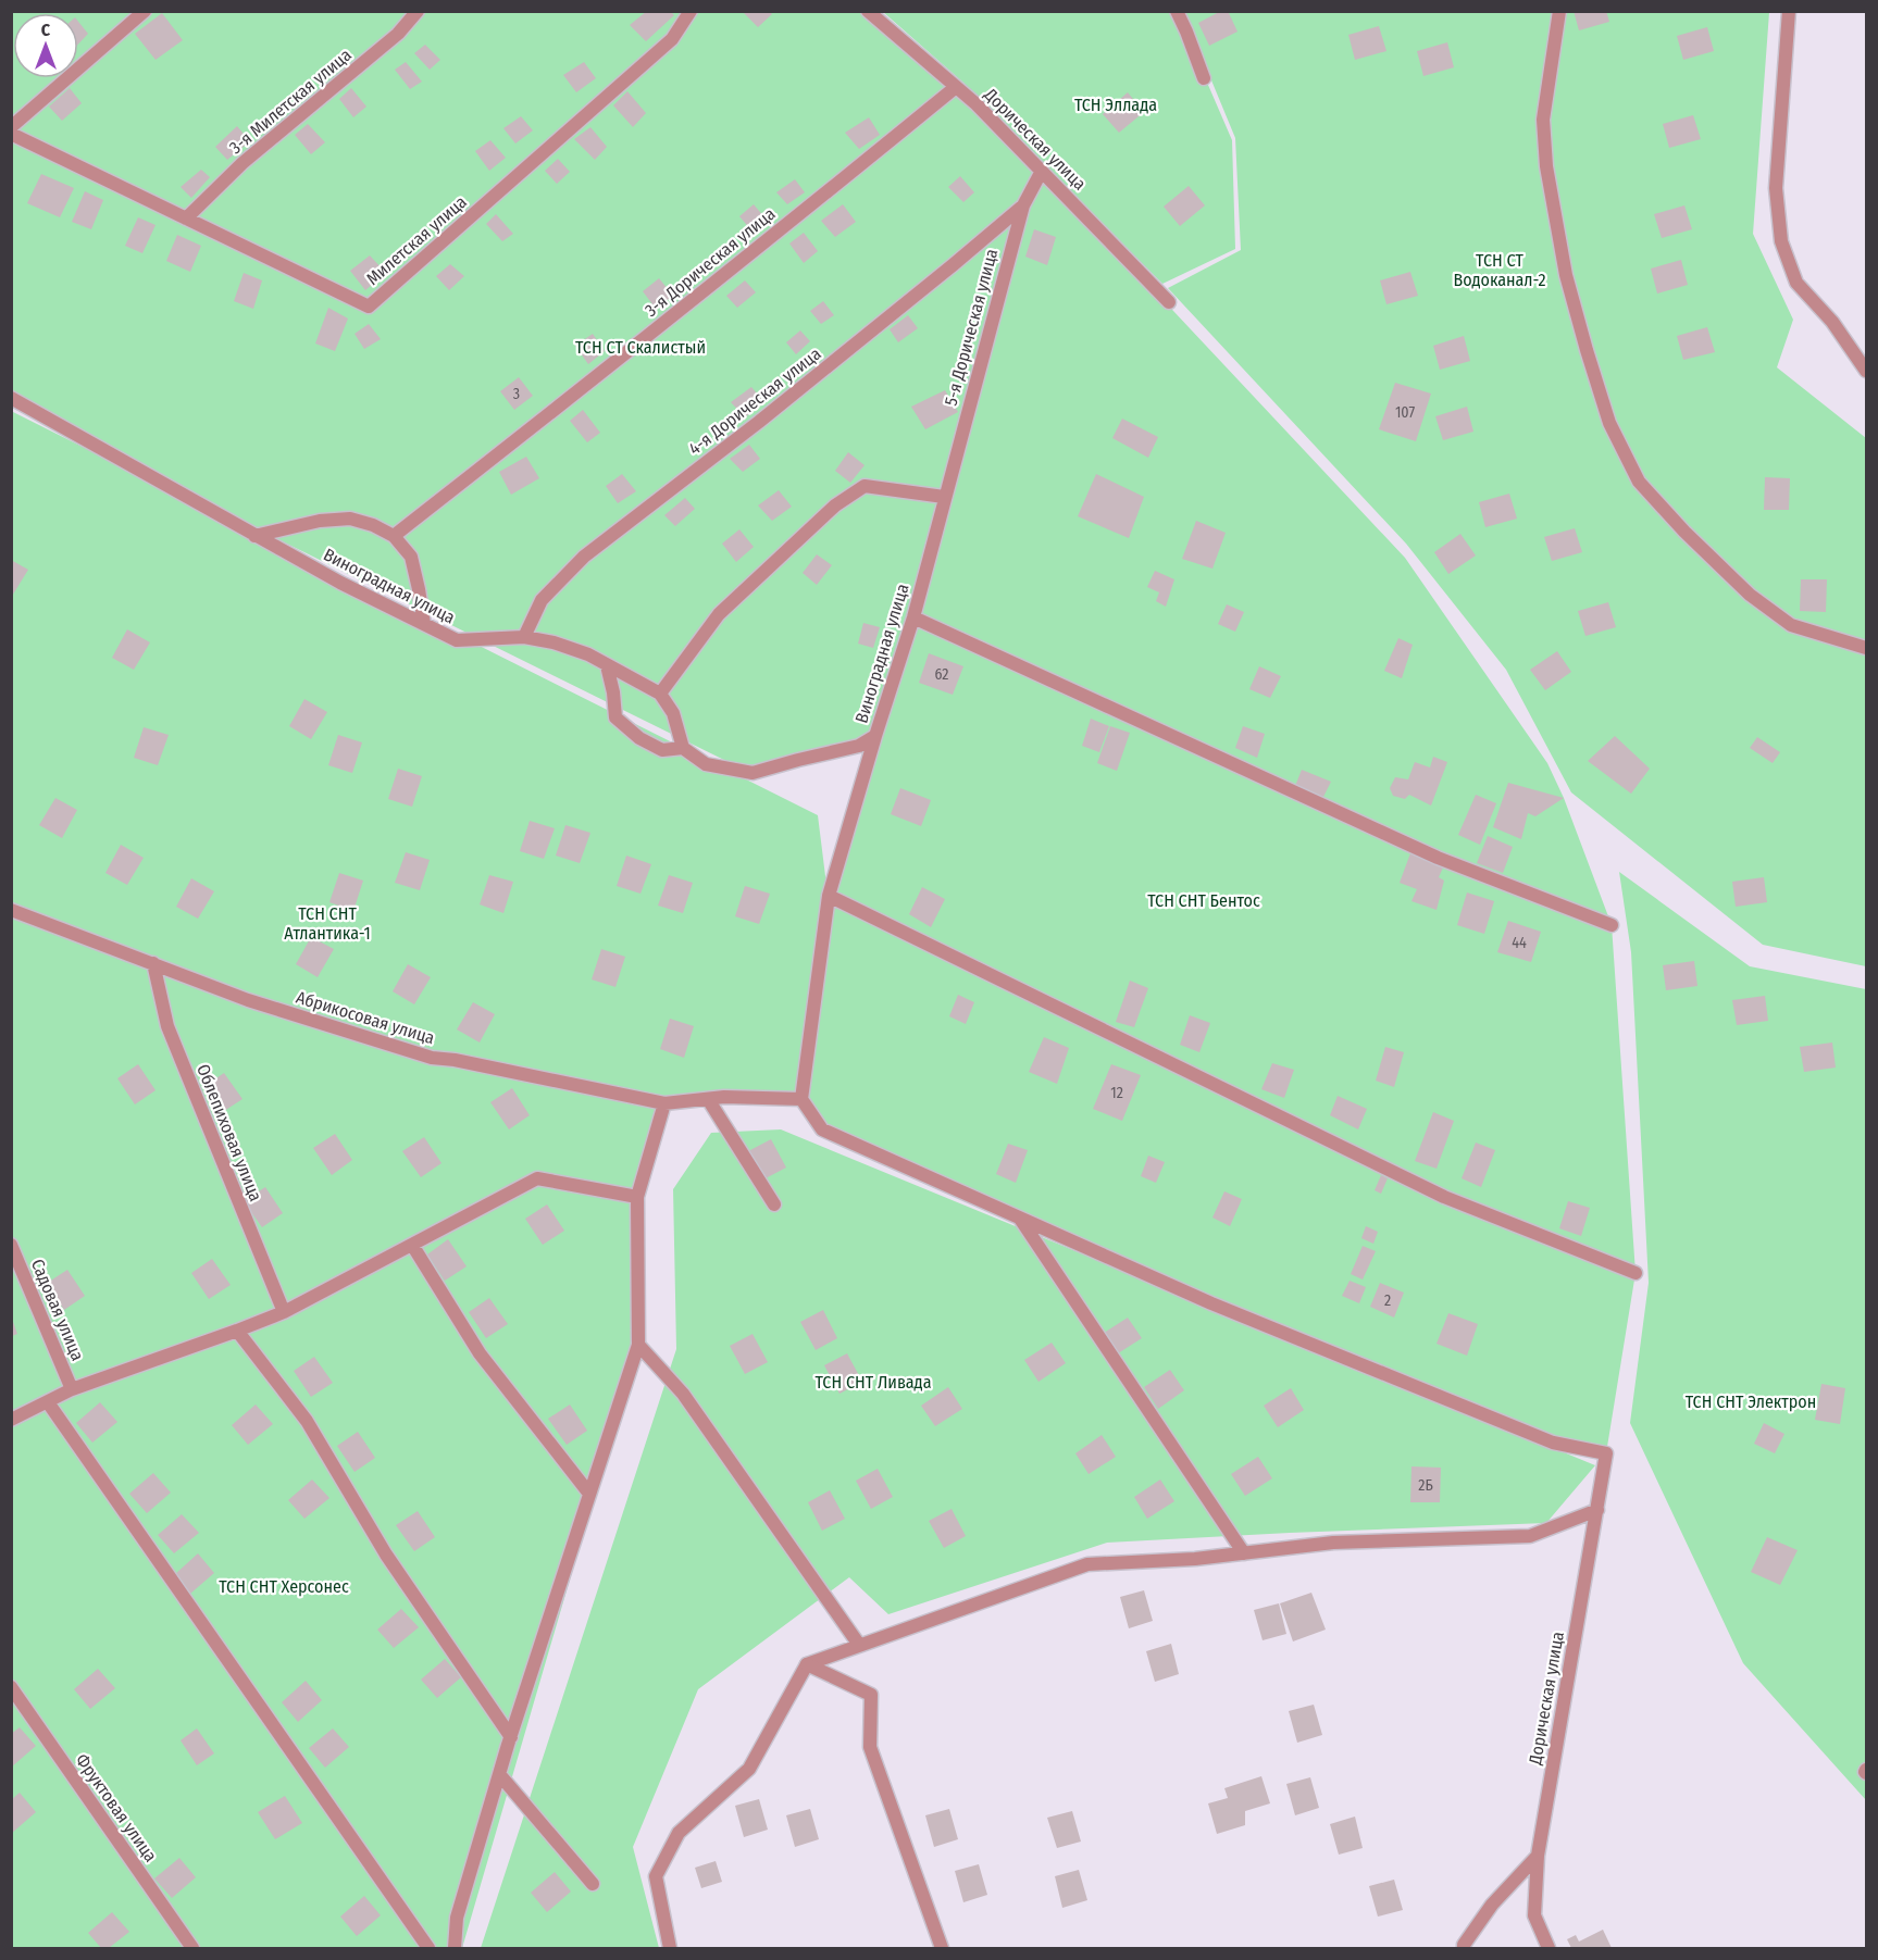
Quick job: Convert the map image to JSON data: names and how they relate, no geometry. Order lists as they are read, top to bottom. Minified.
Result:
{"streets":{"street":["3-я Милетская улица","Дорическая улица","Милетская улица","3-я Дорическая улица","5-я Дорическая улица","4-я Дорическая улица","Виноградная улица","Абрикосовая улица","Облепиховая улица","Садовая улица","Фруктовая улица"]},"crossings":[["3-я Милетская улица","Милетская улица"],["Дорическая улица","3-я Дорическая улица"],["Дорическая улица","5-я Дорическая улица"],["5-я Дорическая улица","4-я Дорическая улица"],["5-я Дорическая улица","Виноградная улица"],["4-я Дорическая улица","Виноградная улица"],["Абрикосовая улица","Облепиховая улица"]],"parks":["ТСН Эллада","ТСН СТ Водоканал-2","ТСН СТ Скалистый","ТСН СНТ Бентос","ТСН СНТ Атлантика-1","ТСН СНТ Ливада","ТСН СНТ Электрон","ТСН СНТ Херсонес"],"house_numbers":["3","107","62","44","12","2","2Б"],"north":"top"}
